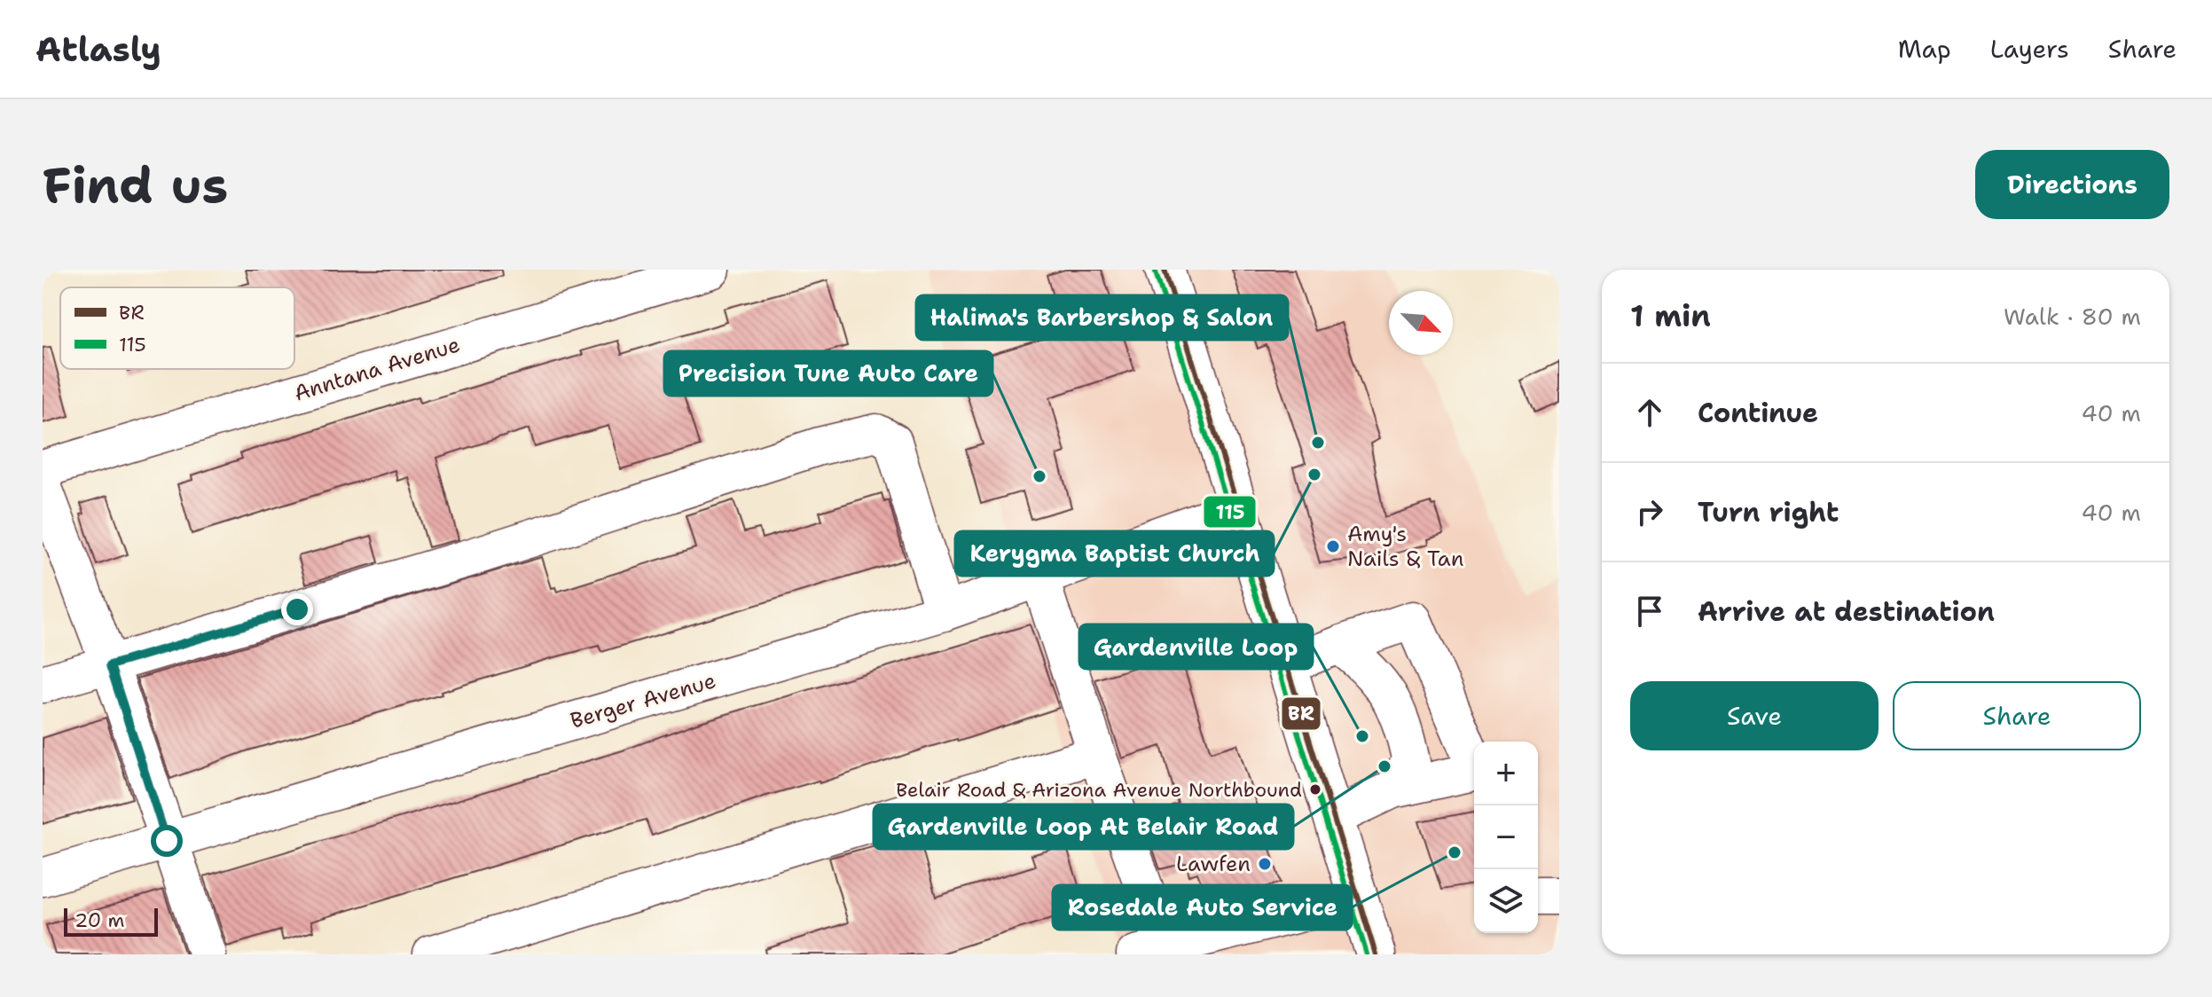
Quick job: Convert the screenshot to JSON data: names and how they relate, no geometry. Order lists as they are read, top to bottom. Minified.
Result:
{"streets":{"street":["Anntana Avenue","Berger Avenue"]},"places":["Halima's Barbershop & Salon","Kerygma Baptist Church","Precision Tune Auto Care","Amy's Nails & Tan","Gardenville Loop","Gardenville Loop At Belair Road","Belair Road & Arizona Avenue Northbound","Rosedale Auto Service","Lawfen"],"lines":["transit line BR","transit line 115"],"legend":["BR","115"],"scale_bar":"20 m","north":"bottom right","page":{"header":"Atlasly","nav":["Map","Layers","Share"],"buttons":["Directions",["Save","Share"]],"title":"Find us","heading":["1 min","Walk · 80 m"],"list":[["Continue","40 m"],["Turn right","40 m"],"Arrive at destination"],"map_buttons":["+","−"],"scale":"20 m"}}
